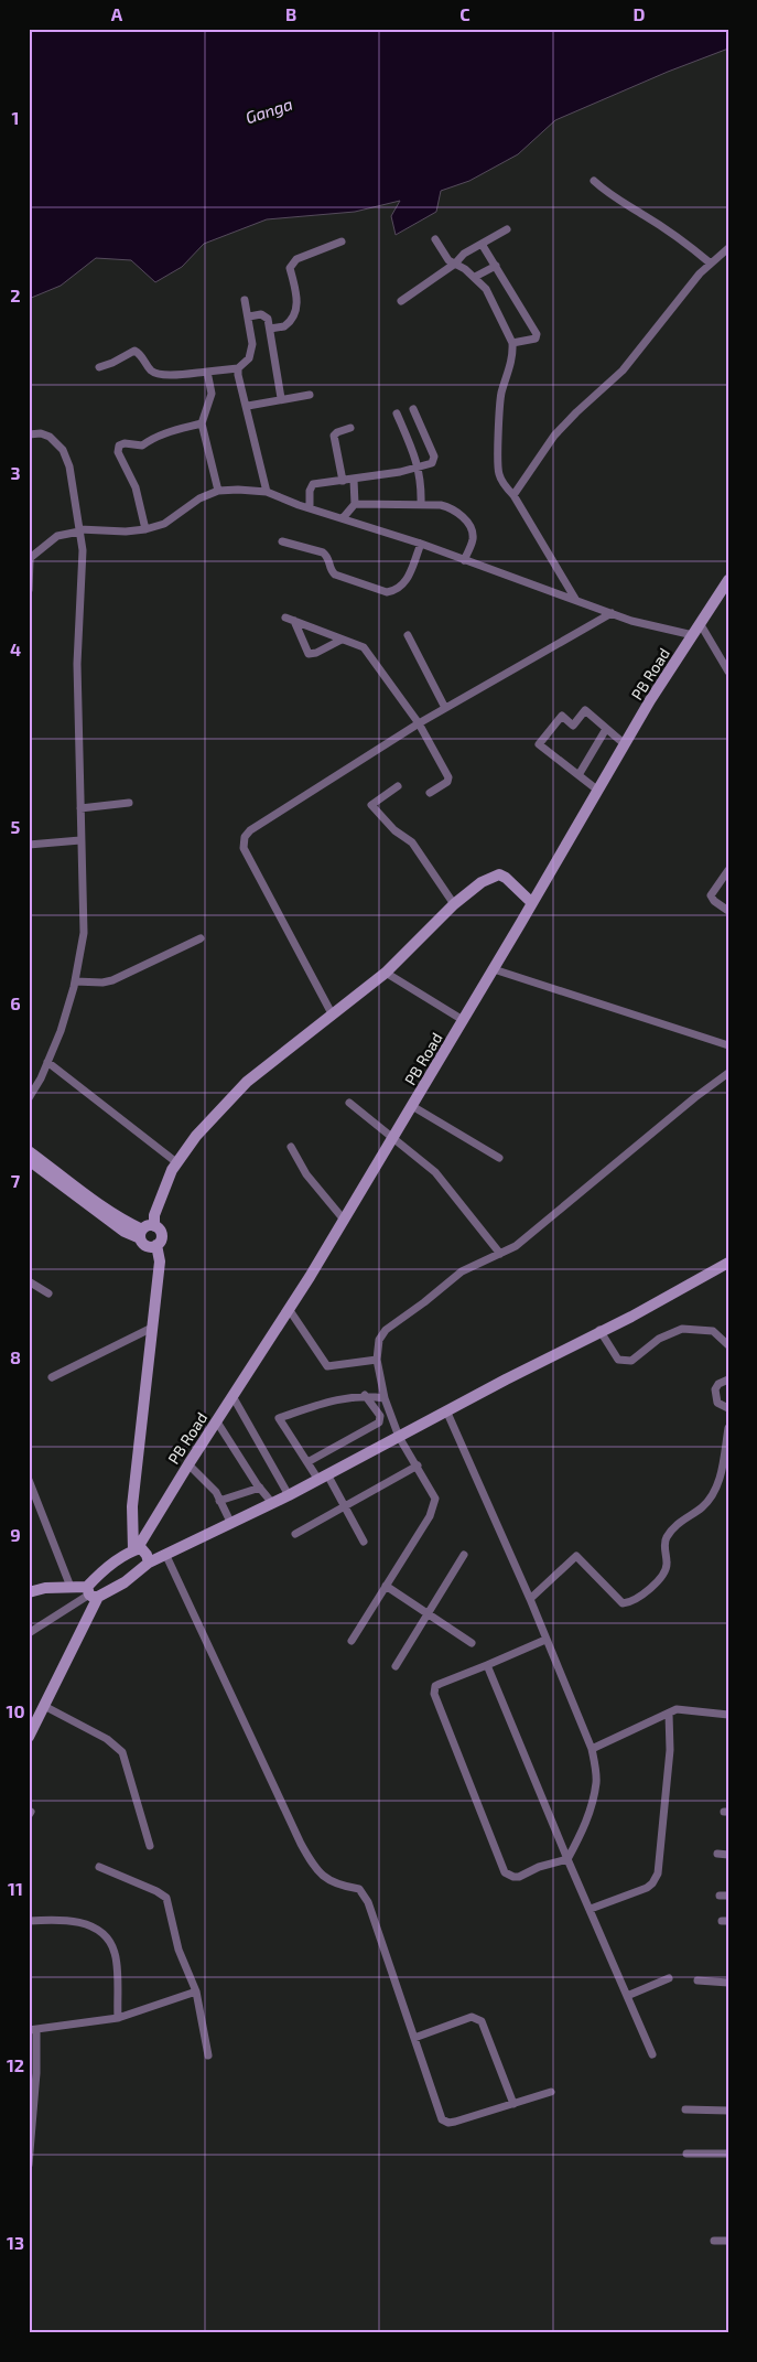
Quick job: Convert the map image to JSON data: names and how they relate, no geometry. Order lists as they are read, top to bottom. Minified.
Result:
{"streets":{"street":["PB Road"]},"water":["Ganga"],"grid":{"columns":["A","B","C","D"],"rows":["1","2","3","4","5","6","7","8","9","10","11","12","13"]}}
